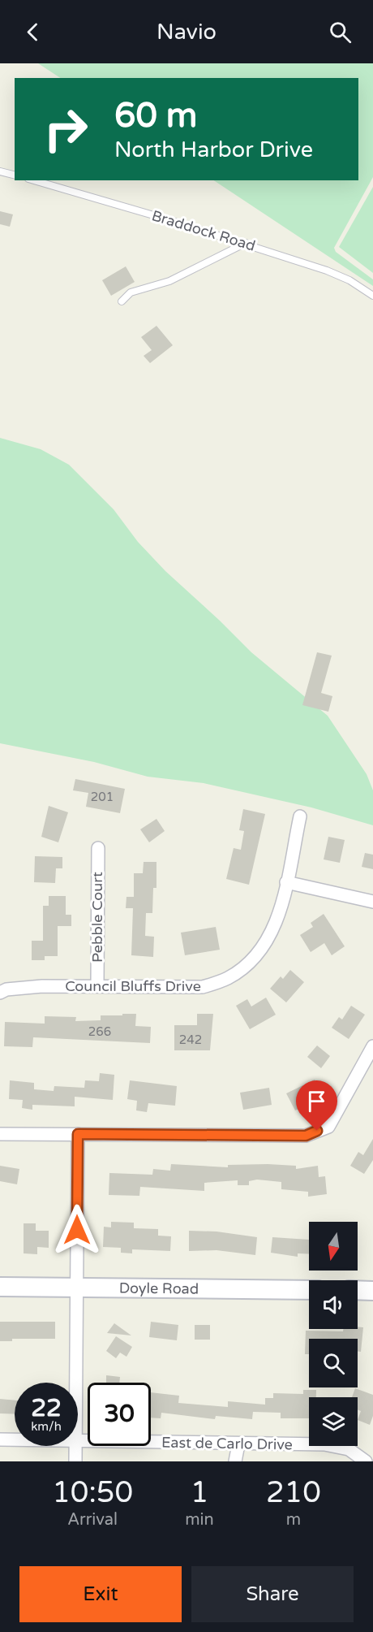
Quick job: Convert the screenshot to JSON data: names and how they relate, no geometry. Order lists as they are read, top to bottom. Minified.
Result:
{"streets":{"main road":["Doyle Road"],"street":["Pebble Court","Council Bluffs Drive","East de Carlo Drive"],"lane":["Braddock Road"]},"crossings":[["Pebble Court","Council Bluffs Drive"]],"house_numbers":["201","266","242"],"north":"bottom","page":{"header":"Navio","turn":["60 m","North Harbor Drive"],"speed":"22 km/h","limit":"30","eta":["10:50","Arrival","1","min","210","m"],"buttons":["Exit","Share"]}}
